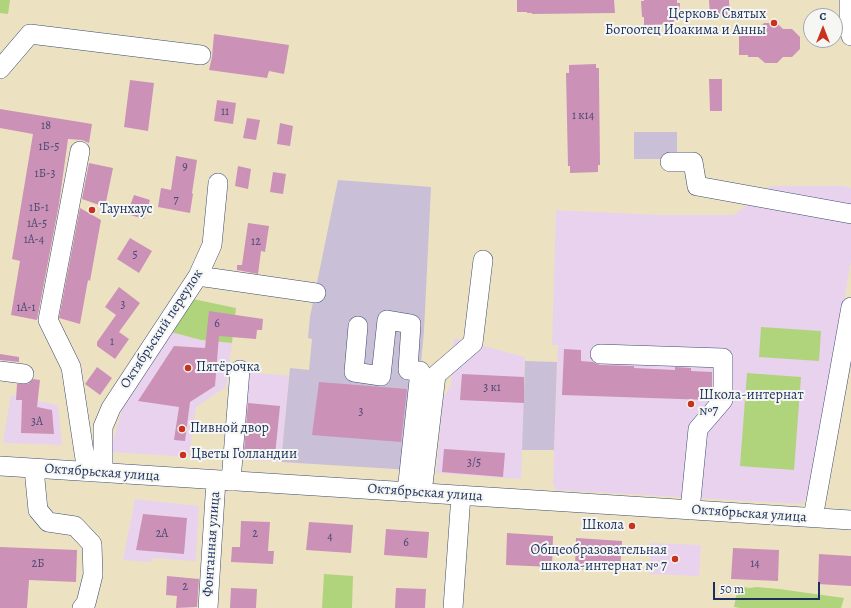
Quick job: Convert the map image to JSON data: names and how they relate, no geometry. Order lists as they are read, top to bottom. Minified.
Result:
{"streets":{"street":["Октябрьский переулок","Октябрьская улица","Фонтанная улица"]},"crossings":[["Октябрьский переулок","Октябрьская улица"],["Октябрьская улица","Фонтанная улица"]],"places":["Церковь Святых Богоотец Иоакима и Анны","Таунхаус","Пятёрочка","Школа-интернат №7","Пивной двор","Цветы Голландии","Школа","Общеобразовательная школа-интернат № 7"],"house_numbers":["11","1 к14","18","1Б-5","9","1Б-3","7","1Б-1","1А-5","1А-4","12","5","3","1А-1","6","1","3 к1","3","3А","3/5","2А","2","4","6","2Б","14","2"],"scale_bar":"50 m","north":"top"}
